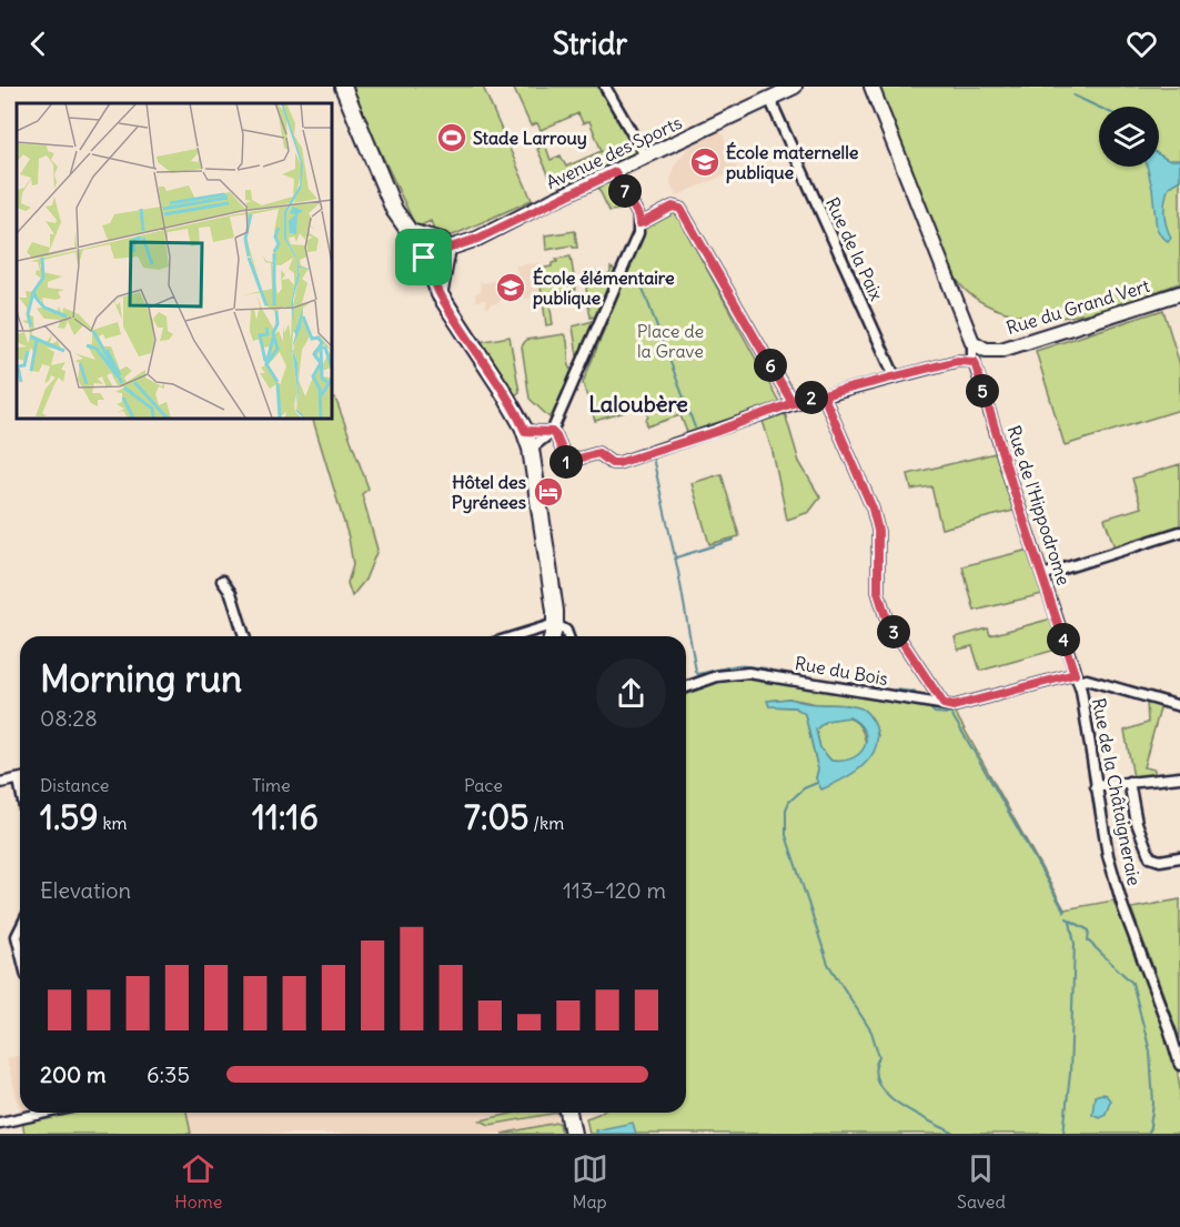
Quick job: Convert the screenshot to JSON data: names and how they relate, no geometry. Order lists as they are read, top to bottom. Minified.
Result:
{"streets":{"main road":["Avenue des Sports","Rue du Grand Vert","Rue de l'Hippodrome"],"street":["Rue de la Paix","Rue du Bois","Rue de la Châtaigneraie"]},"crossings":[["Avenue des Sports","Rue de la Paix"],["Rue du Grand Vert","Rue de l'Hippodrome"],["Rue de l'Hippodrome","Rue du Bois"],["Rue de l'Hippodrome","Rue de la Châtaigneraie"],["Rue du Bois","Rue de la Châtaigneraie"]],"districts":["Laloubère"],"parks":["Place de la Grave"],"places":{"sports":["Stade Larrouy"],"school or university":["École maternelle publique","École élémentaire publique"],"hotel":["Hôtel des Pyrénees"]},"page":{"header":"Stridr","pins":["7","6","5","2","1","3","4"],"heading":["Morning run","08:28"],"stats":[["Distance","1.59 km"],["Time","11:16"],["Pace","7:05 /km"]],"chart":["Elevation","113–120 m"],"list":[{"name":"200 m","note":"6:35"}],"tabs":["Home","Map","Saved"]}}
